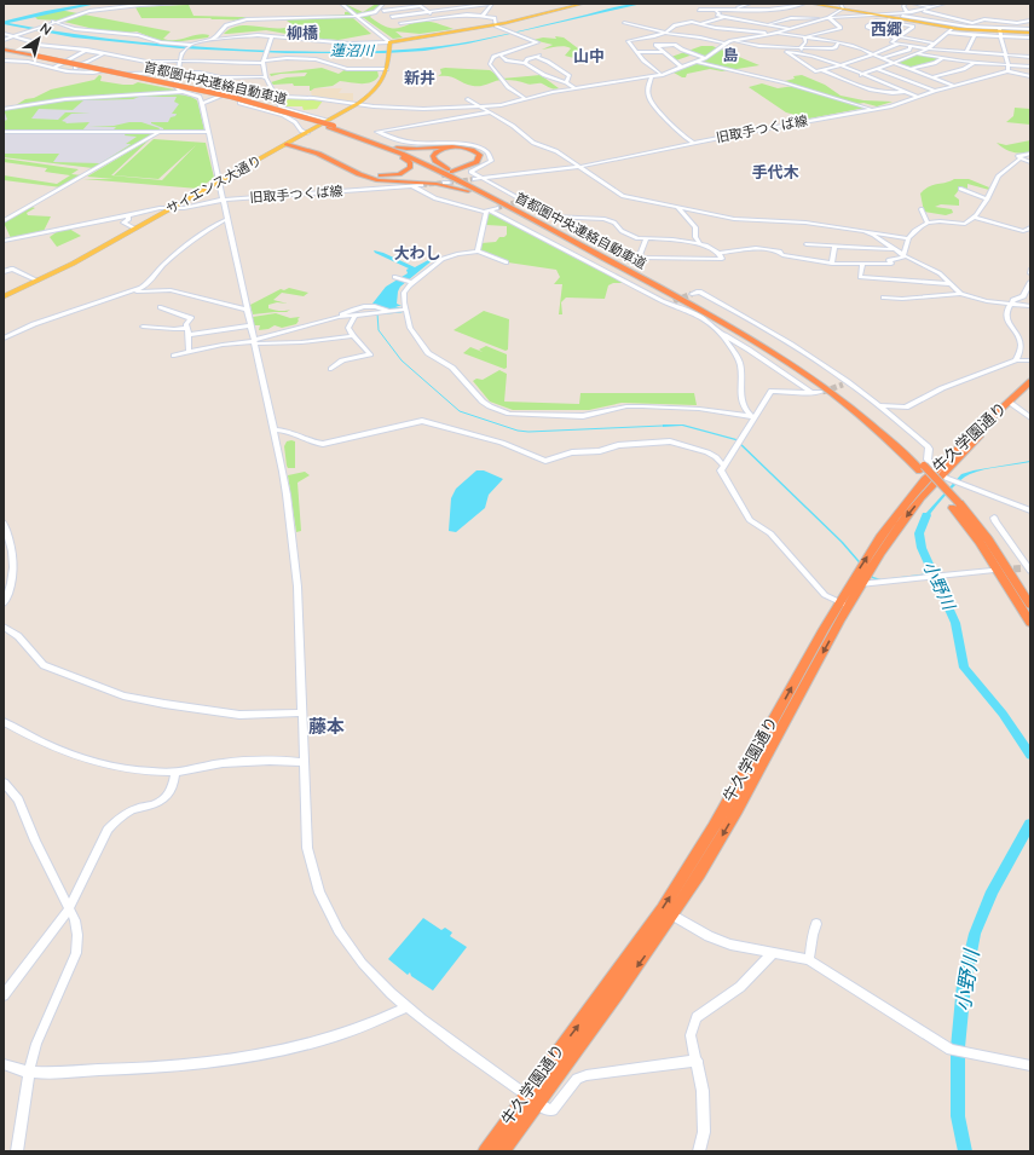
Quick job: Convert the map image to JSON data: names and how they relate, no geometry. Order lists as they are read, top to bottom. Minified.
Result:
{"streets":{"highway":["首都圏中央連絡自動車道","牛久学園通り"],"main road":["サイエンス大通り"],"street":["旧取手つくば線"]},"crossings":[["首都圏中央連絡自動車道","サイエンス大通り"],["旧取手つくば線","サイエンス大通り"]],"districts":["西郷","柳橋","島","山中","新井","手代木","大わし","藤本"],"water":["蓮沼川","小野川"],"north":"top right"}
